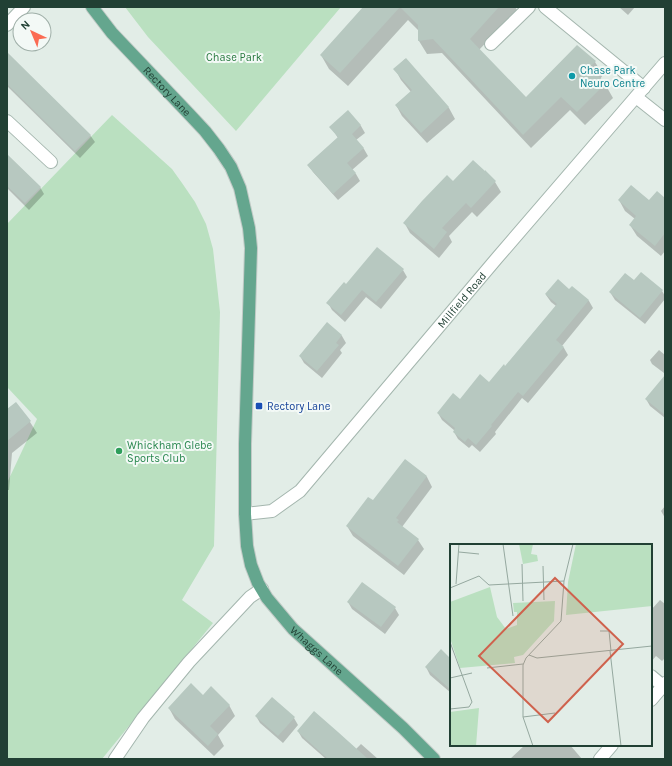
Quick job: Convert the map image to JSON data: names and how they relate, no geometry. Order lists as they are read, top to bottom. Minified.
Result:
{"streets":{"main road":["Rectory Lane","Whaggs Lane"],"street":["Millfield Road"]},"crossings":[["Rectory Lane","Millfield Road"],["Rectory Lane","Whaggs Lane"],["Millfield Road","Whaggs Lane"]],"parks":["Chase Park"],"places":{"other":["Chase Park Neuro Centre","Whickham Glebe Sports Club"],"transit":["Rectory Lane"]},"north":"top left"}
